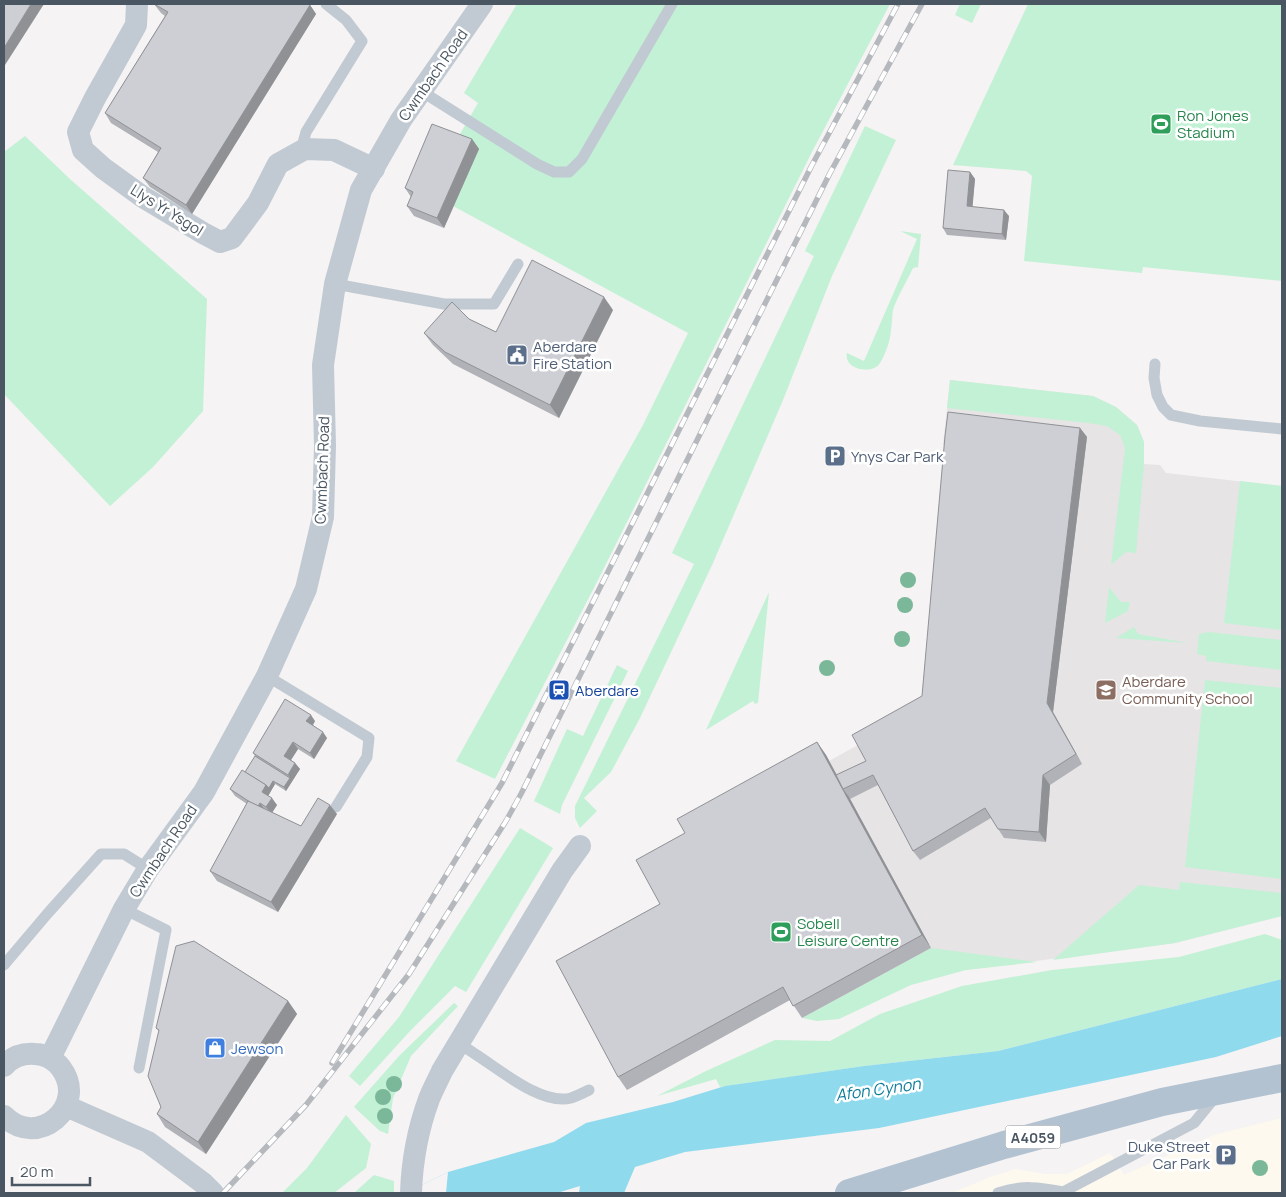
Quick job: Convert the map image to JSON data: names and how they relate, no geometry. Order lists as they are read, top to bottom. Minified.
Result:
{"streets":{"main road":["A4059"],"street":["Cwmbach Road","Llys Yr Ysgol"]},"water":["Afon Cynon"],"places":{"sports":["Ron Jones Stadium","Sobell Leisure Centre"],"public building":["Aberdare Fire Station"],"parking":["Ynys Car Park","Duke Street Car Park"],"station":["Aberdare"],"school or university":["Aberdare Community School"],"shop":["Jewson"]},"scale_bar":"20 m"}
